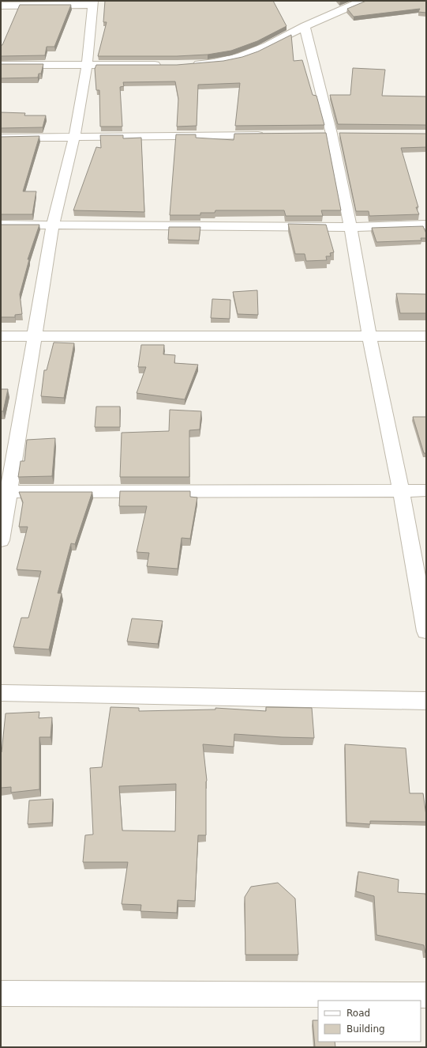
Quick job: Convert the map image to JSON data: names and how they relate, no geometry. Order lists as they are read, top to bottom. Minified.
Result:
{"legend":["Road","Building"]}
